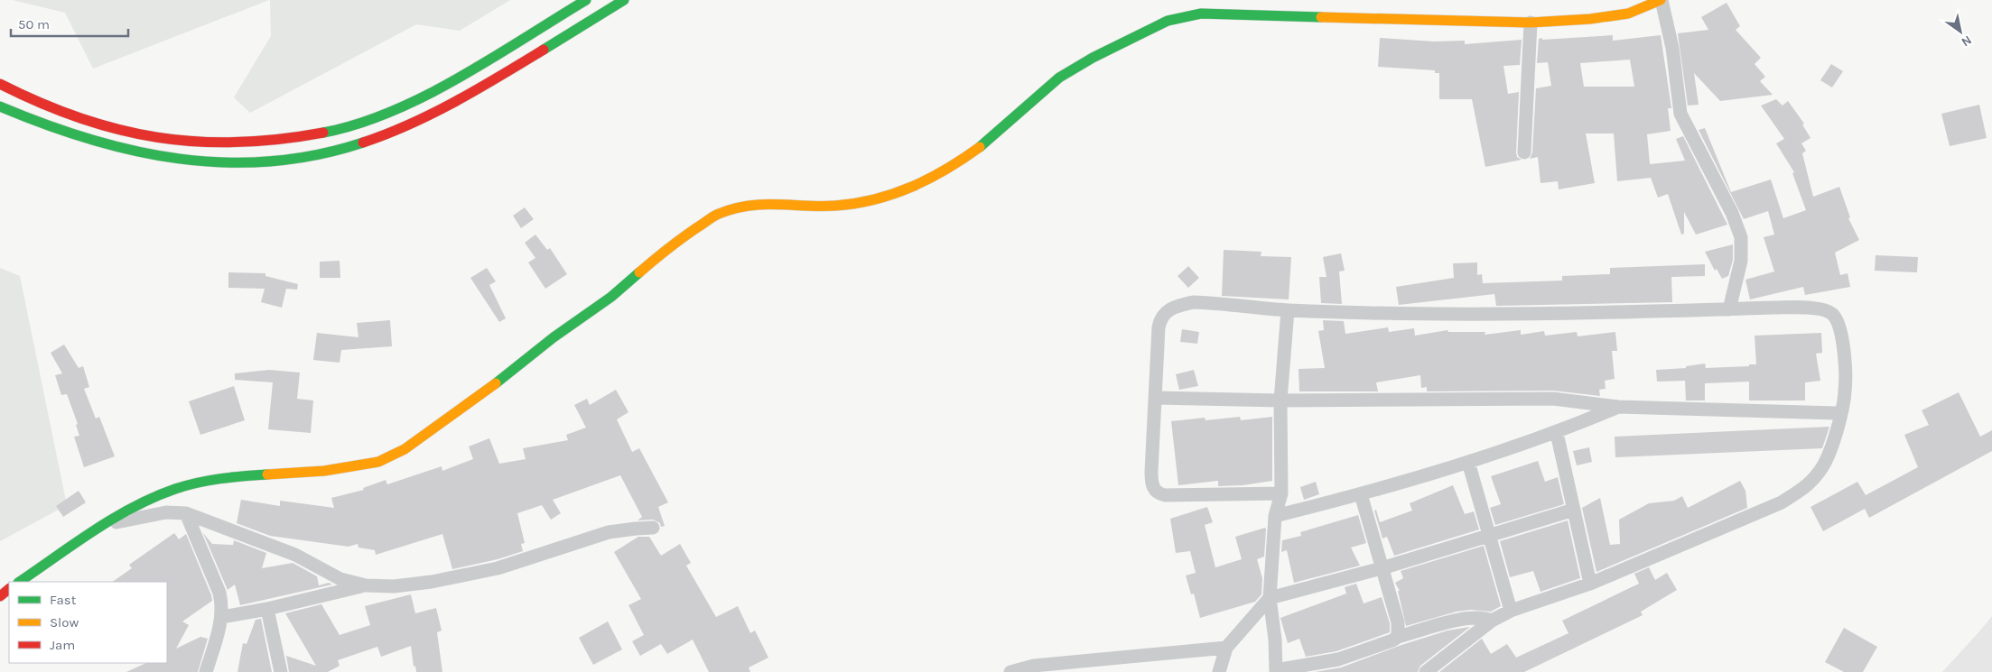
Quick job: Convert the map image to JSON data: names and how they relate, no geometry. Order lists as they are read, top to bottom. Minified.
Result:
{"legend":["Fast","Slow","Jam"],"scale_bar":"50 m","north":"bottom right"}
